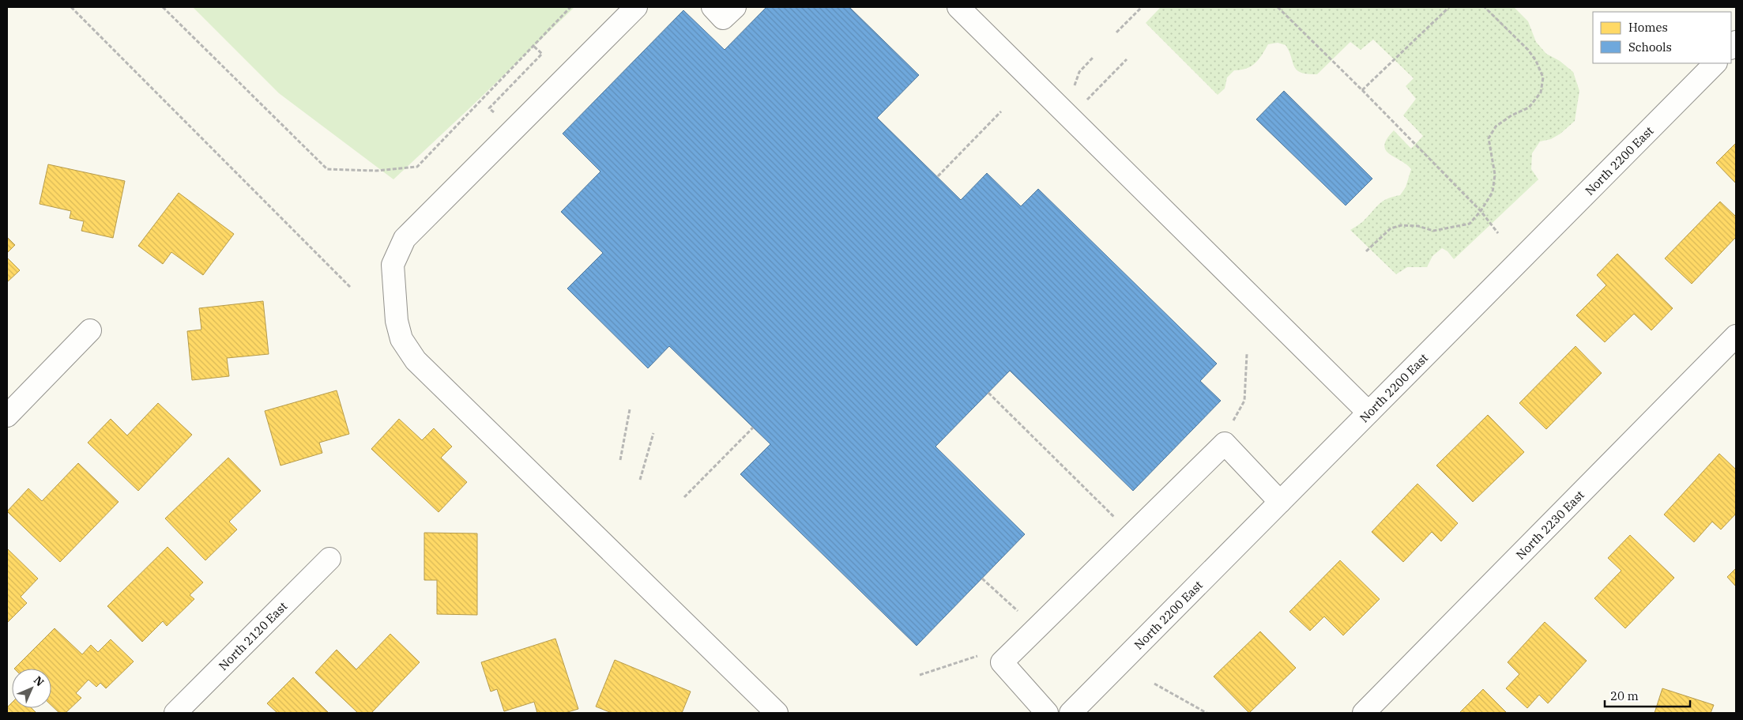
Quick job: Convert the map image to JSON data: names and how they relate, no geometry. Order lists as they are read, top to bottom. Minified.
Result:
{"streets":{"street":["North 2200 East","North 2230 East","North 2120 East"]},"legend":["Homes","Schools"],"scale_bar":"20 m","north":"top right"}
